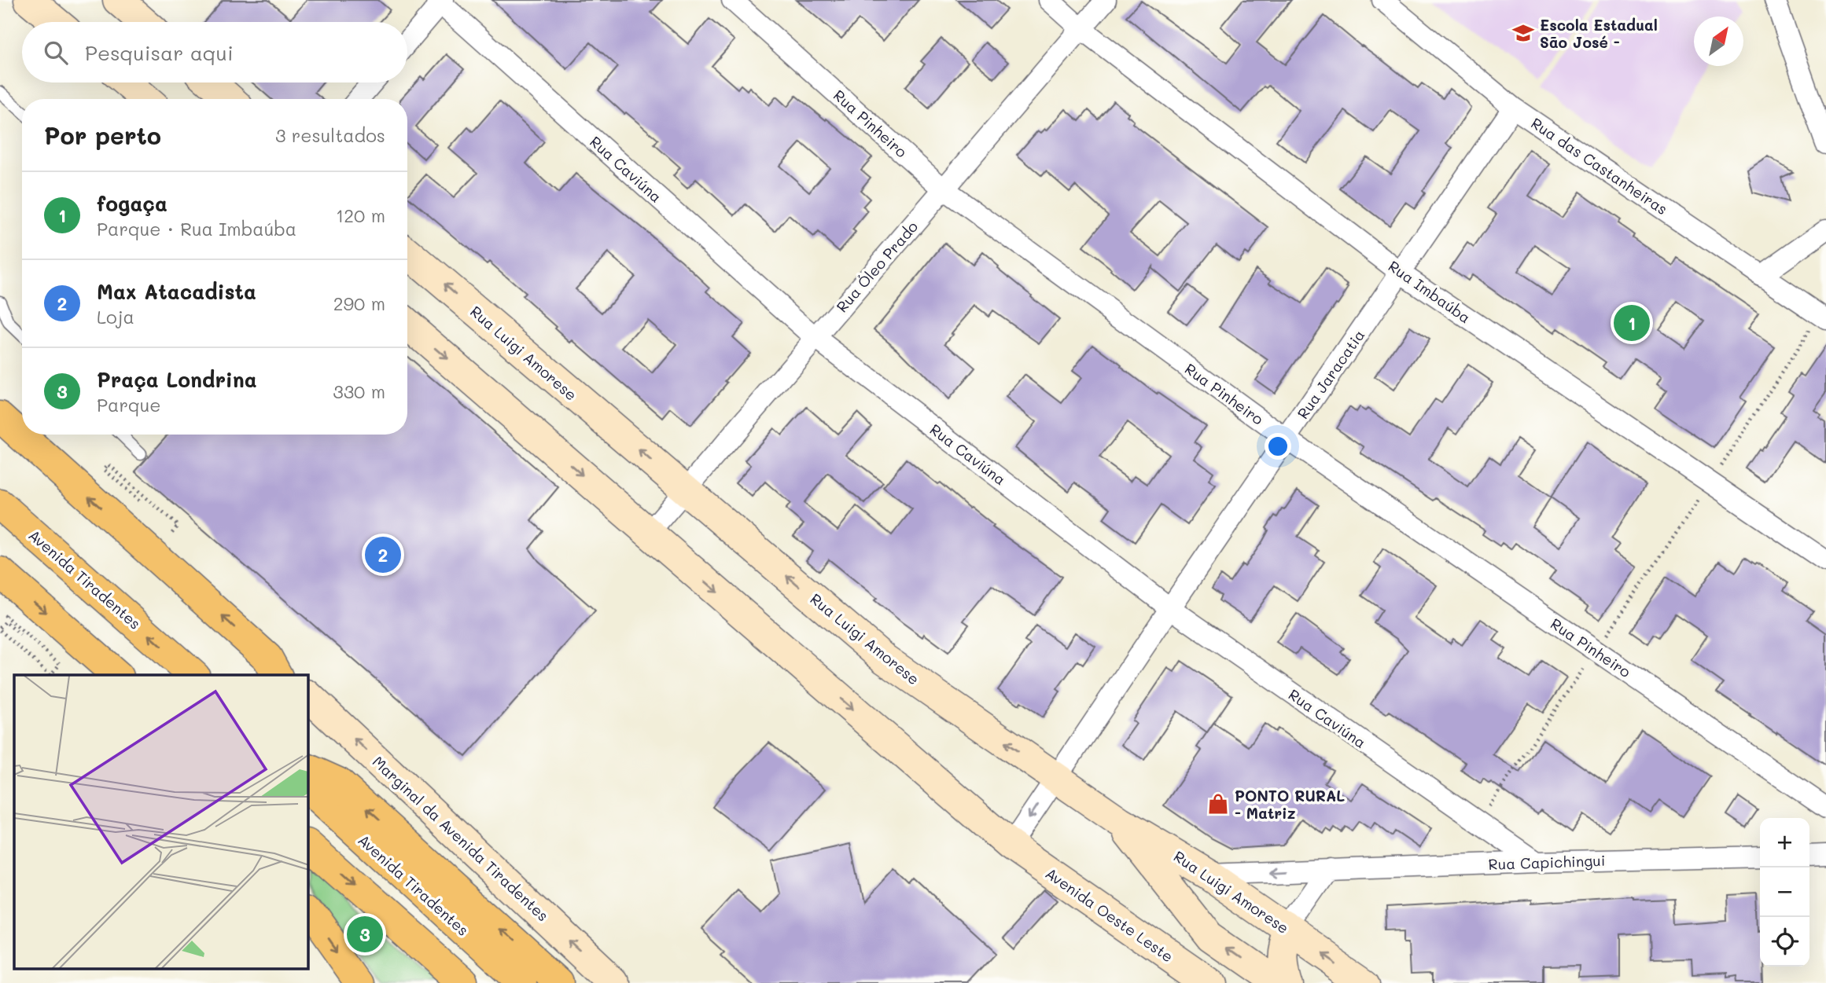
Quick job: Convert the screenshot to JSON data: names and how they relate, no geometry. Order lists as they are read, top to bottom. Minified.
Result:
{"streets":{"main road":["Avenida Tiradentes"],"street":["Rua Pinheiro","Rua das Castanheiras","Rua Caviúna","Rua Óleo Prado","Rua Imbaúba","Rua Luigi Amorese","Rua Jaracatia","Marginal da Avenida Tiradentes","Rua Capichingui","Avenida Oeste Leste"]},"crossings":[["Rua Pinheiro","Rua Óleo Prado"],["Rua Pinheiro","Rua Jaracatia"],["Rua das Castanheiras","Rua Jaracatia"],["Rua Caviúna","Rua Óleo Prado"],["Rua Caviúna","Rua Jaracatia"],["Rua Caviúna","Rua Capichingui"],["Rua Óleo Prado","Rua Imbaúba"],["Rua Óleo Prado","Rua Luigi Amorese"],["Rua Imbaúba","Rua Jaracatia"],["Rua Luigi Amorese","Rua Jaracatia"],["Rua Luigi Amorese","Rua Capichingui"],["Rua Jaracatia","Avenida Oeste Leste"]],"one_way":["Marginal da Avenida Tiradentes"],"places":{"school or university":["Escola Estadual São José -"],"shop":["PONTO RURAL - Matriz"]},"north":"top right","page":{"search":"Pesquisar aqui","heading":["Por perto","3 resultados"],"list":[{"mark":"1","name":"fogaça","note":"Parque · Rua Imbaúba","value":"120 m"},{"mark":"2","name":"Max Atacadista","note":"Loja","value":"290 m"},{"mark":"3","name":"Praça Londrina","note":"Parque","value":"330 m"}],"pins":["1","2","3"],"map_buttons":["+","−"]}}
